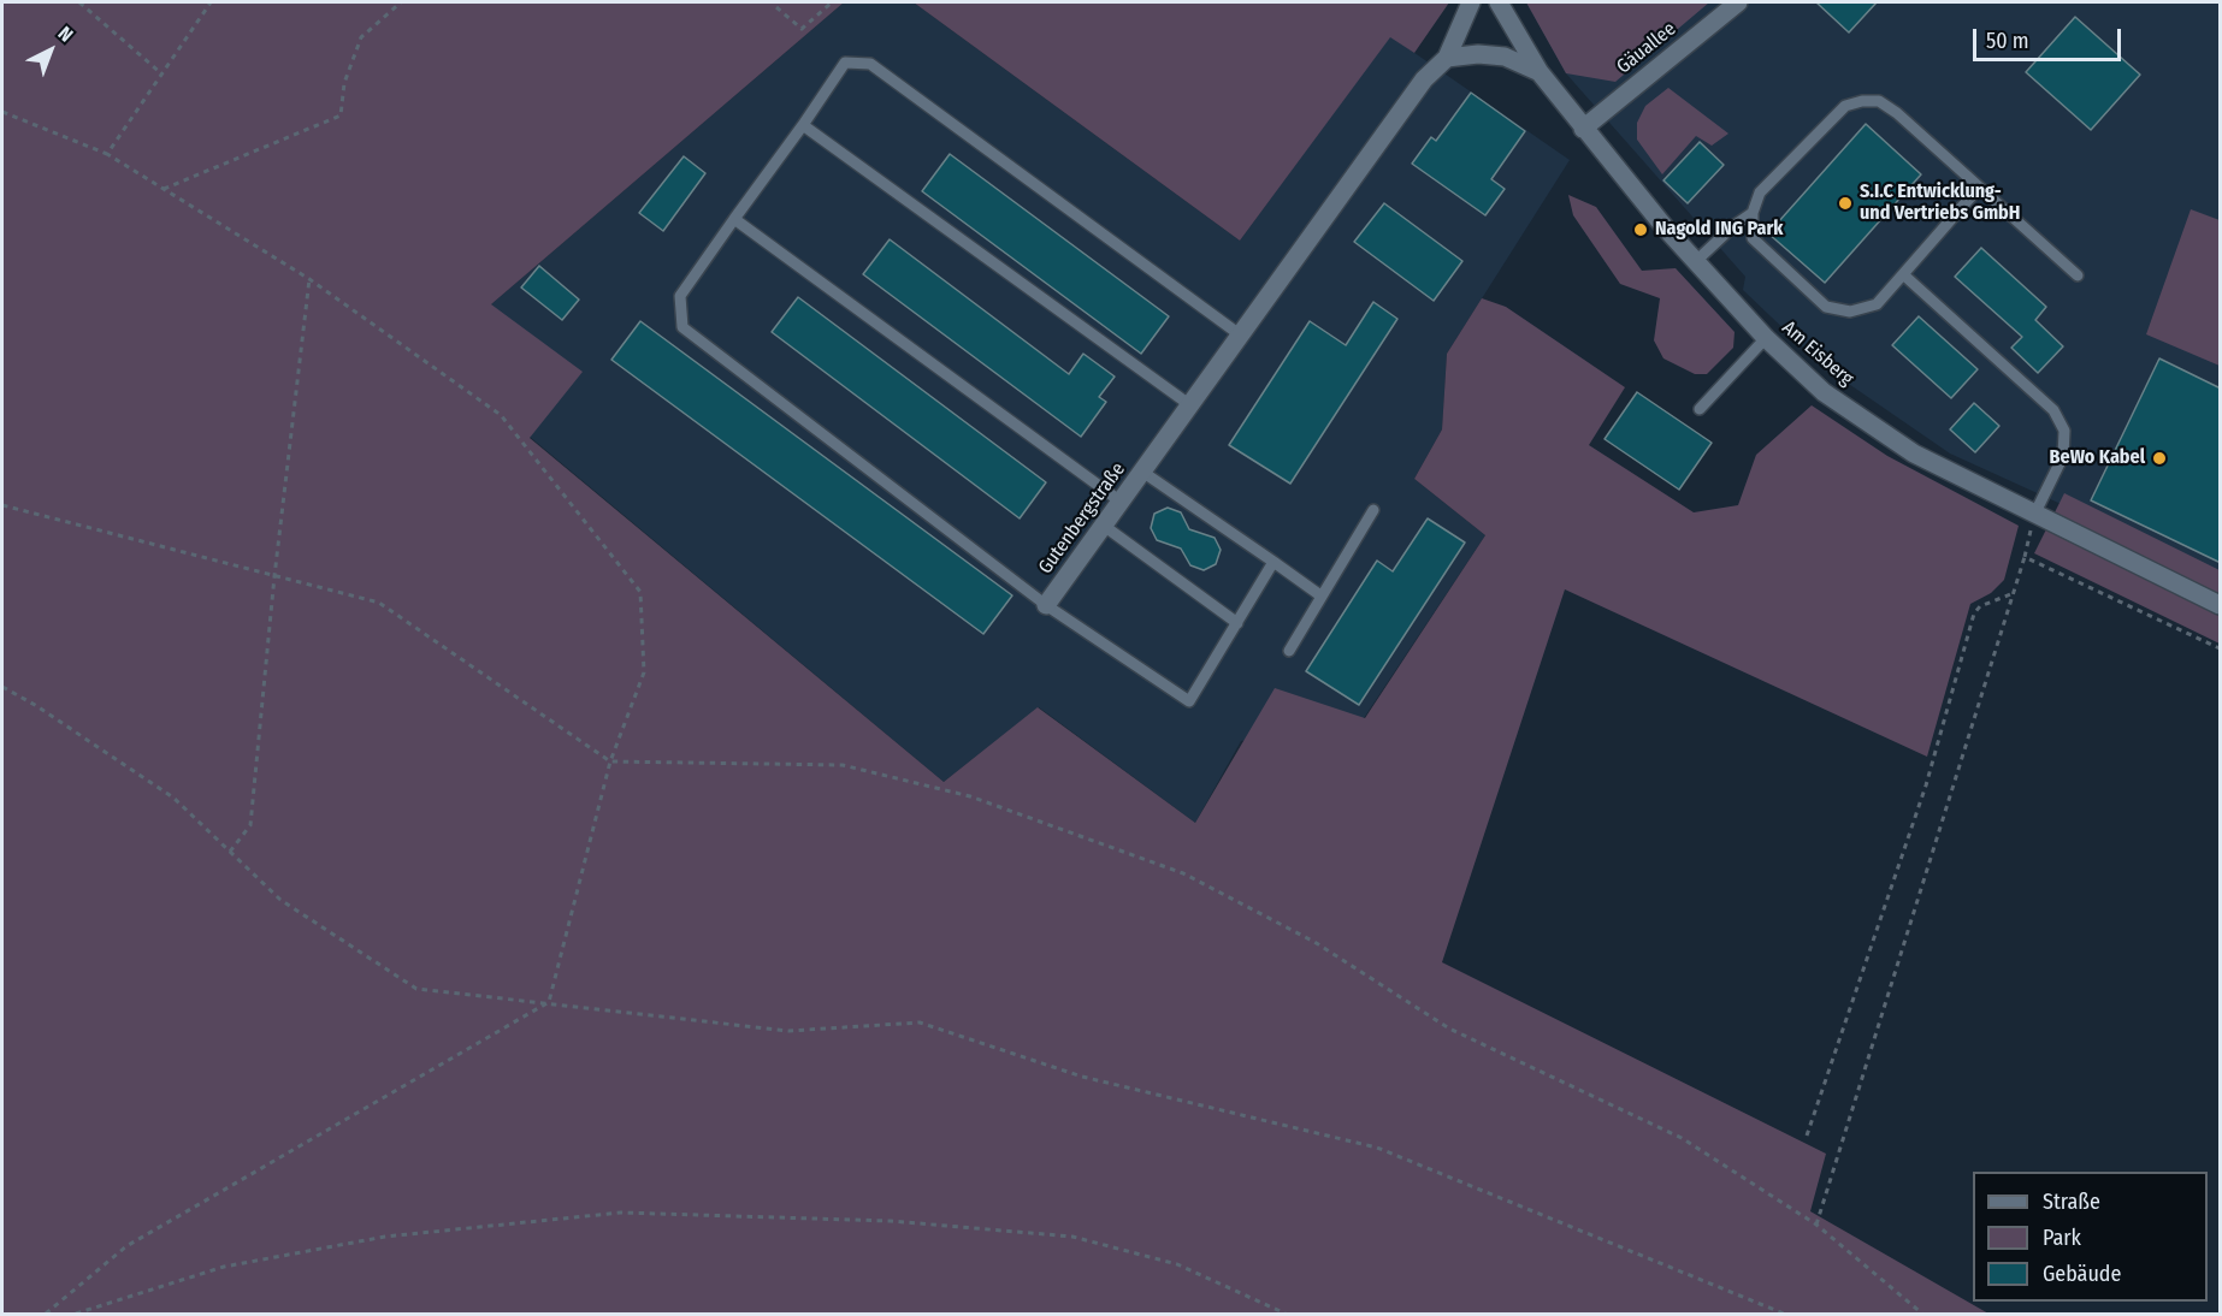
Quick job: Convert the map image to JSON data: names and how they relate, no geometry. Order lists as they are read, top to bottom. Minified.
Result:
{"streets":{"street":["Gäuallee","Am Eisberg","Gutenbergstraße"]},"crossings":[["Gäuallee","Am Eisberg"]],"places":["S.I.C Entwicklung- und Vertriebs GmbH","Nagold ING Park","BeWo Kabel"],"legend":["Straße","Park","Gebäude"],"scale_bar":"50 m","north":"top right"}
